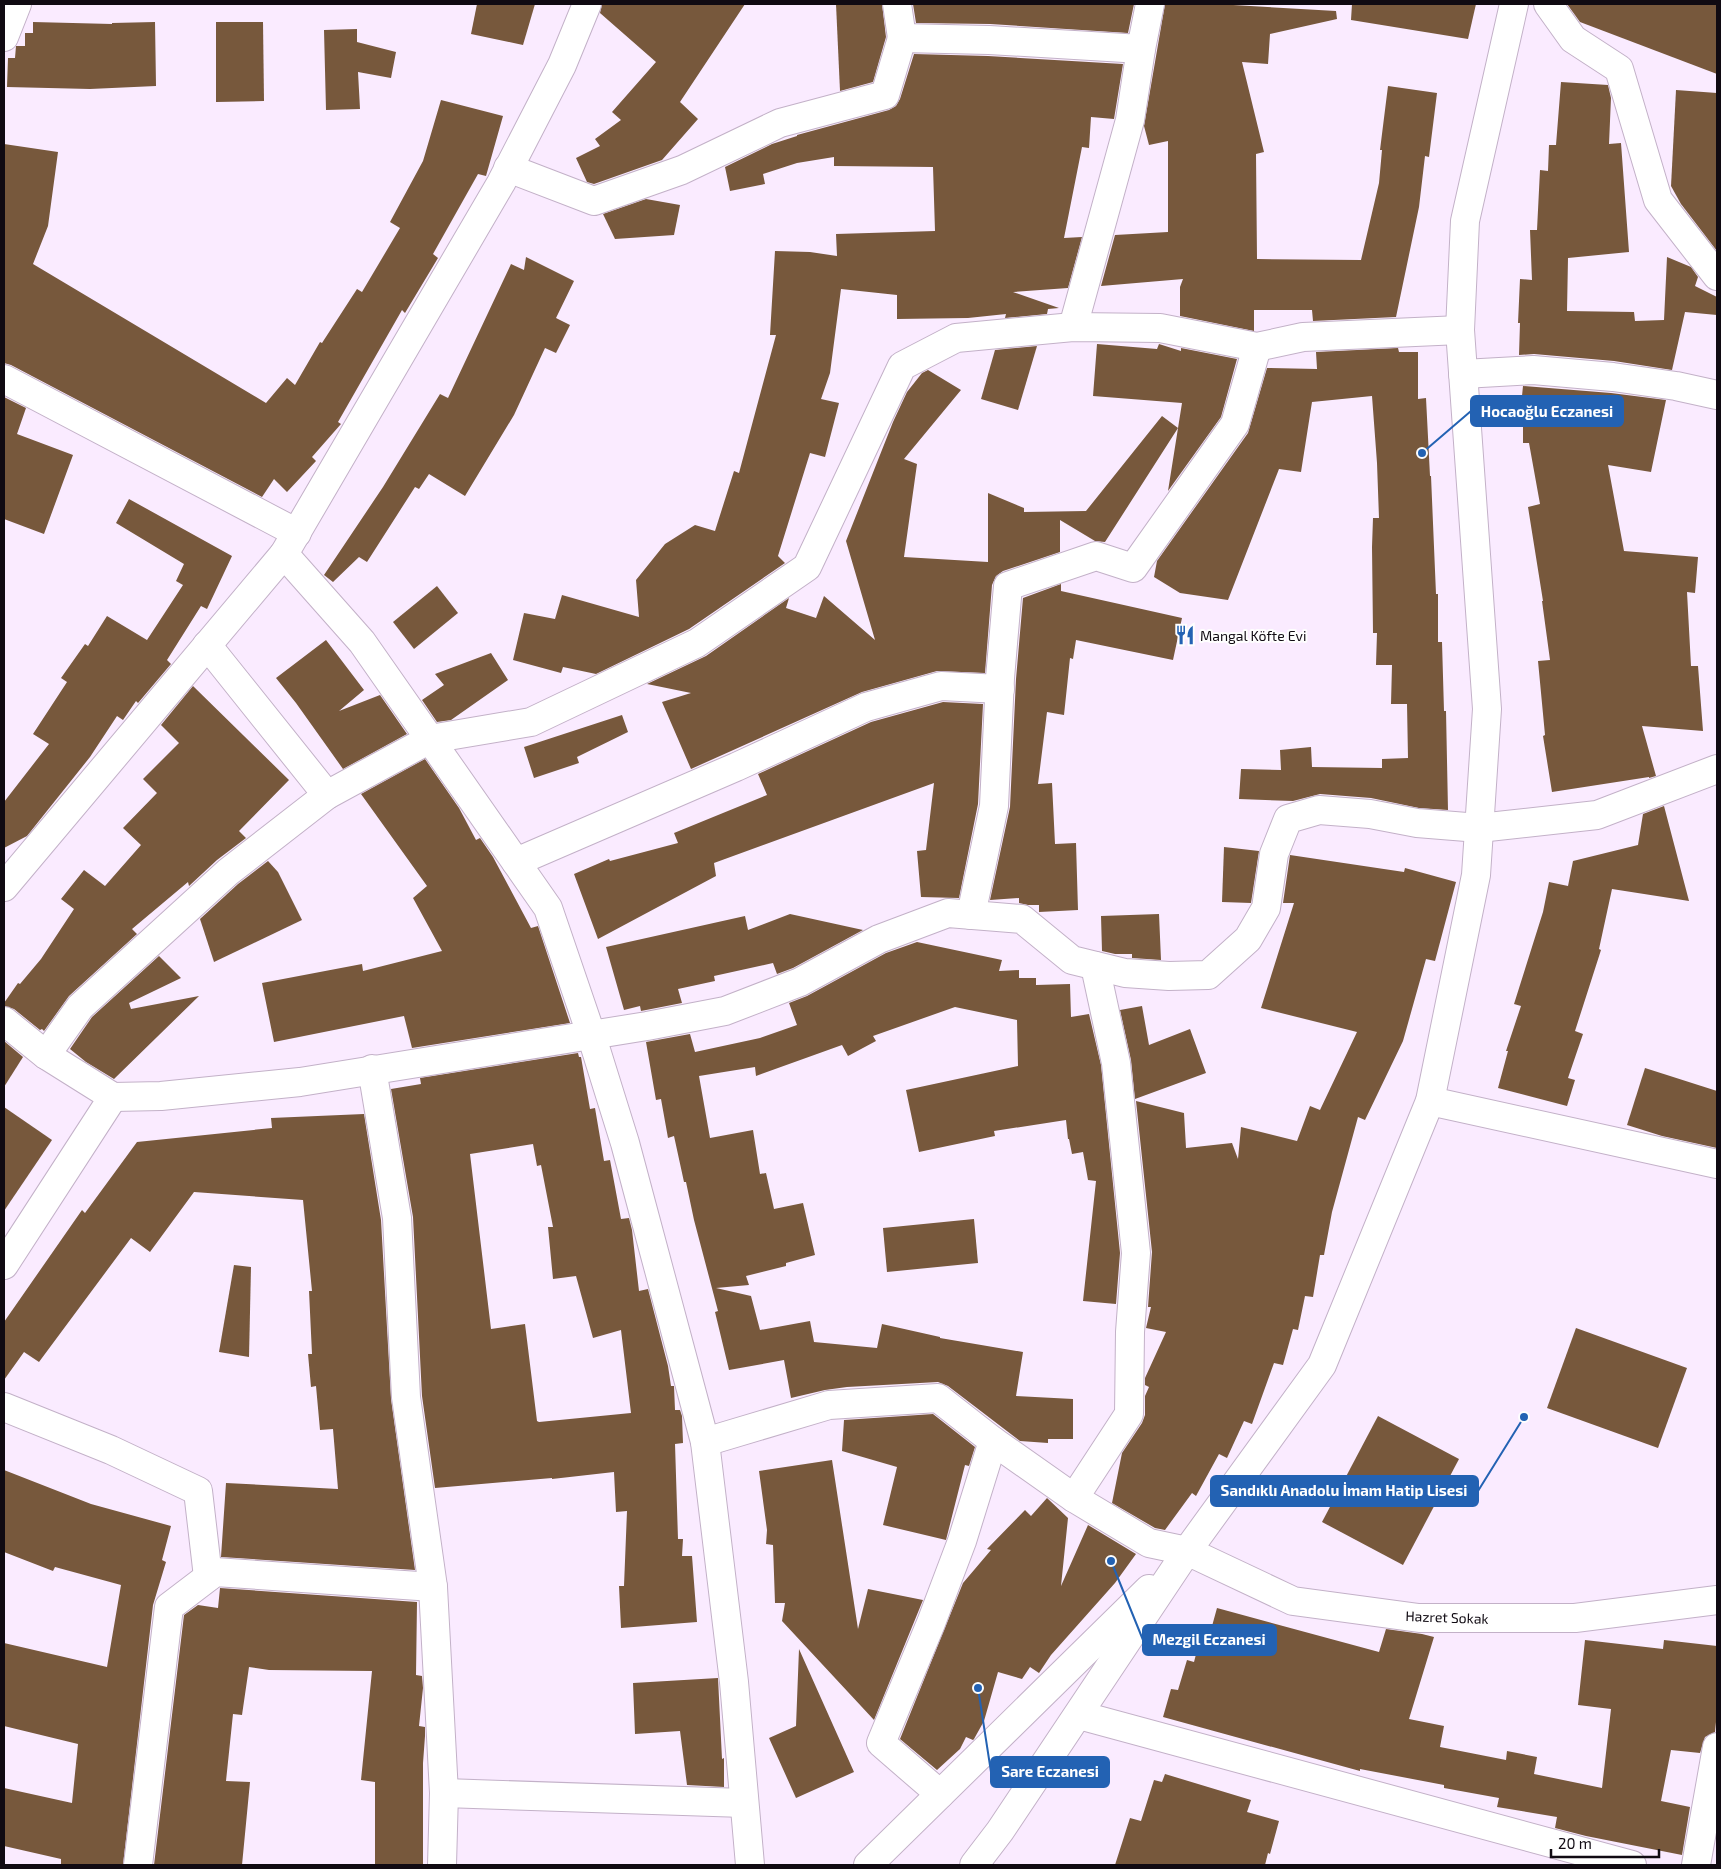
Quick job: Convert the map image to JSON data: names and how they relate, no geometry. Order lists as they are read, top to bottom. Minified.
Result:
{"streets":{"street":["Hazret Sokak"]},"places":{"other":["Hocaoğlu Eczanesi","Sandıklı Anadolu İmam Hatip Lisesi","Mezgil Eczanesi","Sare Eczanesi"],"restaurant":["Mangal Köfte Evi"]},"scale_bar":"20 m"}
